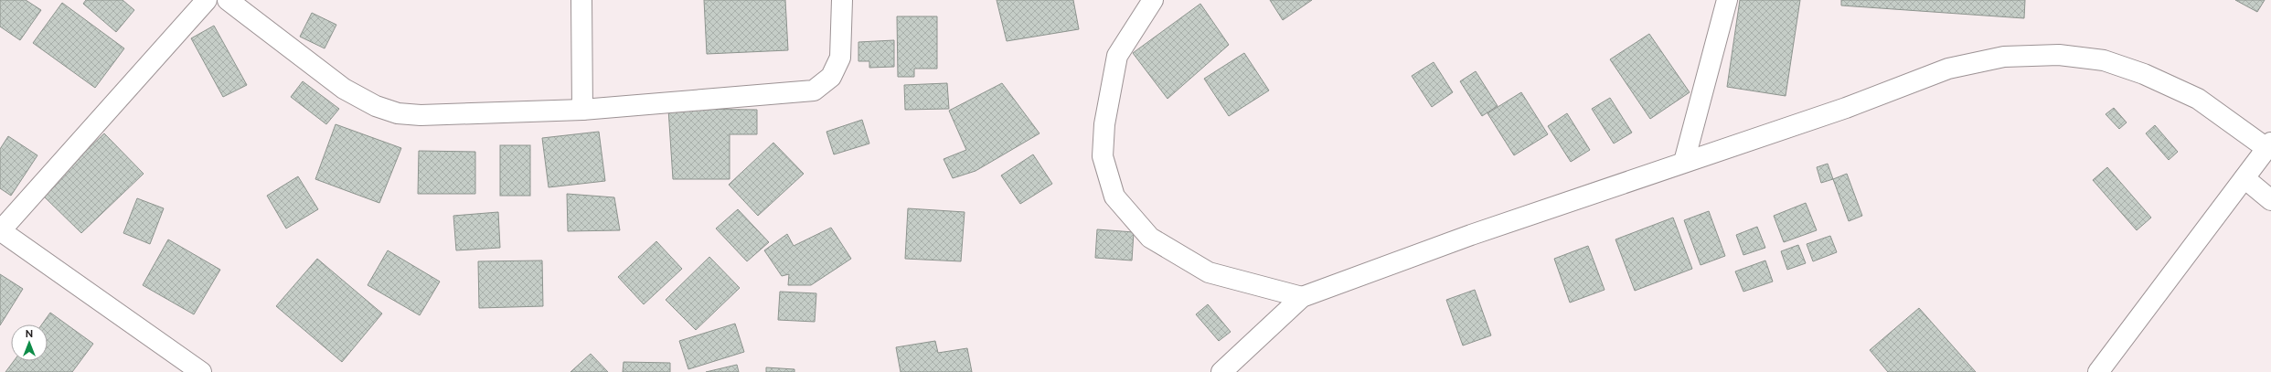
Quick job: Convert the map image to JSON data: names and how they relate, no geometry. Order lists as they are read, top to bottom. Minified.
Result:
{"north":"top"}
